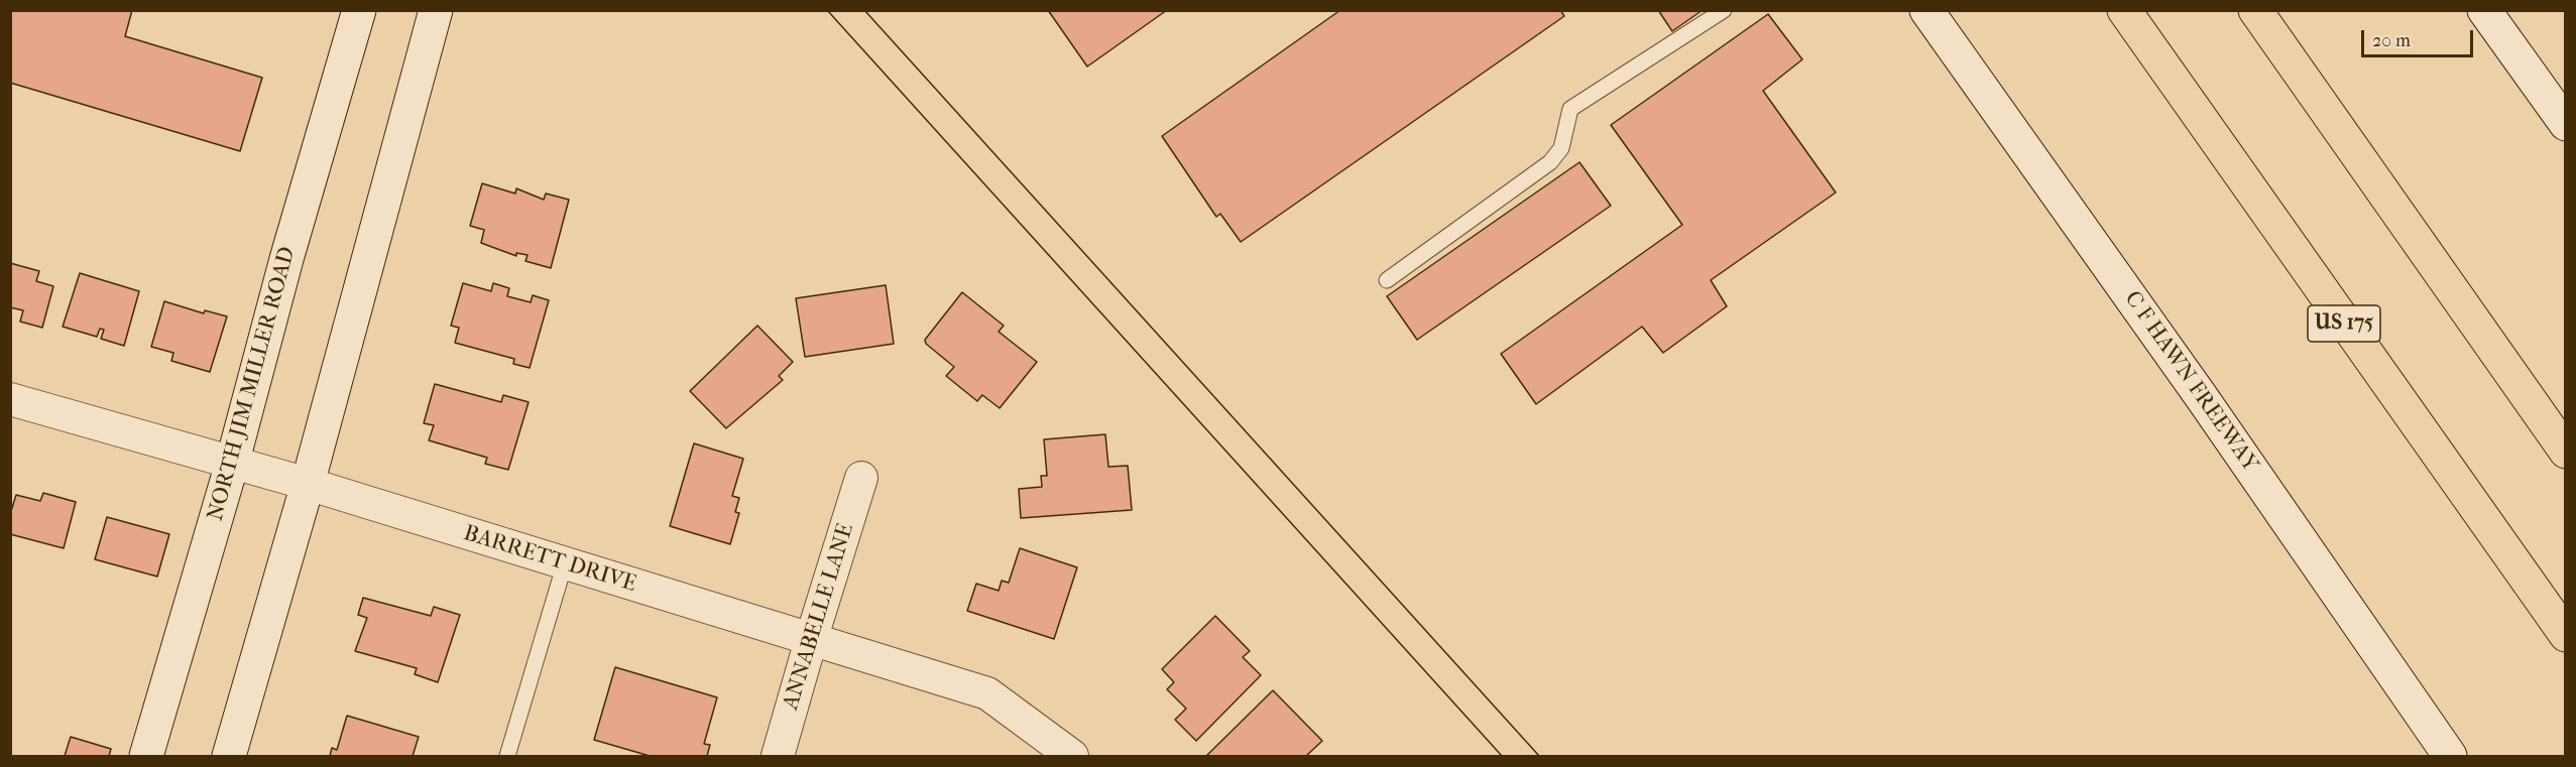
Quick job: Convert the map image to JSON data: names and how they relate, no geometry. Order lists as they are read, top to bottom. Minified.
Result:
{"streets":{"highway":["US 175"],"main road":["C F HAWN FREEWAY","NORTH JIM MILLER ROAD"],"street":["BARRETT DRIVE","ANNABELLE LANE"]},"crossings":[["NORTH JIM MILLER ROAD","BARRETT DRIVE"],["BARRETT DRIVE","ANNABELLE LANE"]],"scale_bar":"20 m"}
